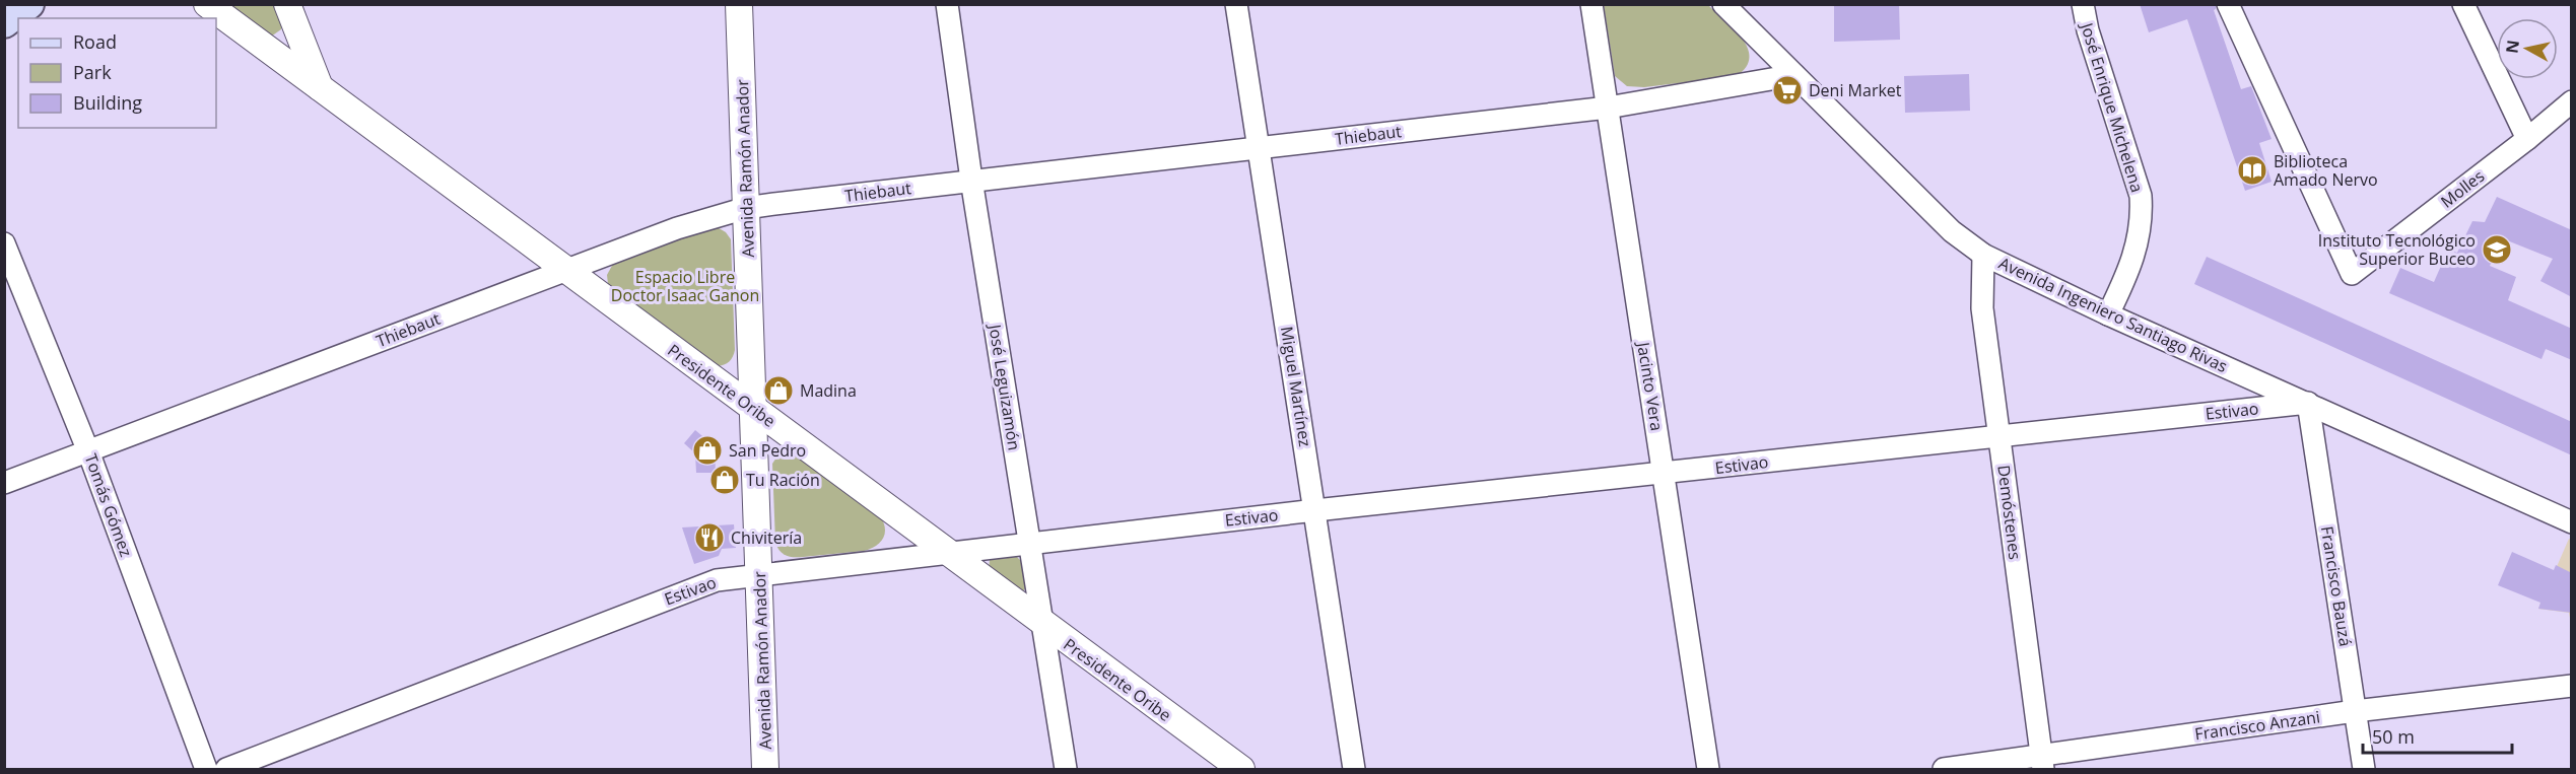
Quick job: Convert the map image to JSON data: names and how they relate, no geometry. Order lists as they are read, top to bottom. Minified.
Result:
{"streets":{"street":["José Enrique Michelena","Thiebaut","Avenida Ramón Anador","Molles","Avenida Ingeniero Santiago Rivas","Presidente Oribe","Miguel Martínez","Jacinto Vera","José Leguizamón","Estivao","Tomás Gómez","Demóstenes","Francisco Bauzá","Francisco Anzani"]},"crossings":[["José Enrique Michelena","Avenida Ingeniero Santiago Rivas"],["Thiebaut","Avenida Ramón Anador"],["Thiebaut","Avenida Ingeniero Santiago Rivas"],["Thiebaut","Presidente Oribe"],["Thiebaut","Miguel Martínez"],["Thiebaut","Jacinto Vera"],["Thiebaut","José Leguizamón"],["Thiebaut","Tomás Gómez"],["Avenida Ramón Anador","Presidente Oribe"],["Avenida Ramón Anador","Estivao"],["Avenida Ingeniero Santiago Rivas","Estivao"],["Avenida Ingeniero Santiago Rivas","Demóstenes"],["Avenida Ingeniero Santiago Rivas","Francisco Bauzá"],["Presidente Oribe","José Leguizamón"],["Presidente Oribe","Estivao"],["Miguel Martínez","Estivao"],["Jacinto Vera","Estivao"],["José Leguizamón","Estivao"],["Estivao","Demóstenes"],["Estivao","Francisco Bauzá"],["Demóstenes","Francisco Anzani"],["Francisco Bauzá","Francisco Anzani"]],"parks":["Espacio Libre Doctor Isaac Ganon"],"places":{"supermarket":["Deni Market"],"library":["Biblioteca Amado Nervo"],"school or university":["Instituto Tecnológico Superior Buceo"],"shop":["Madina","San Pedro","Tu Ración"],"restaurant":["Chivitería"]},"legend":["Road","Park","Building"],"scale_bar":"50 m","north":"left"}
